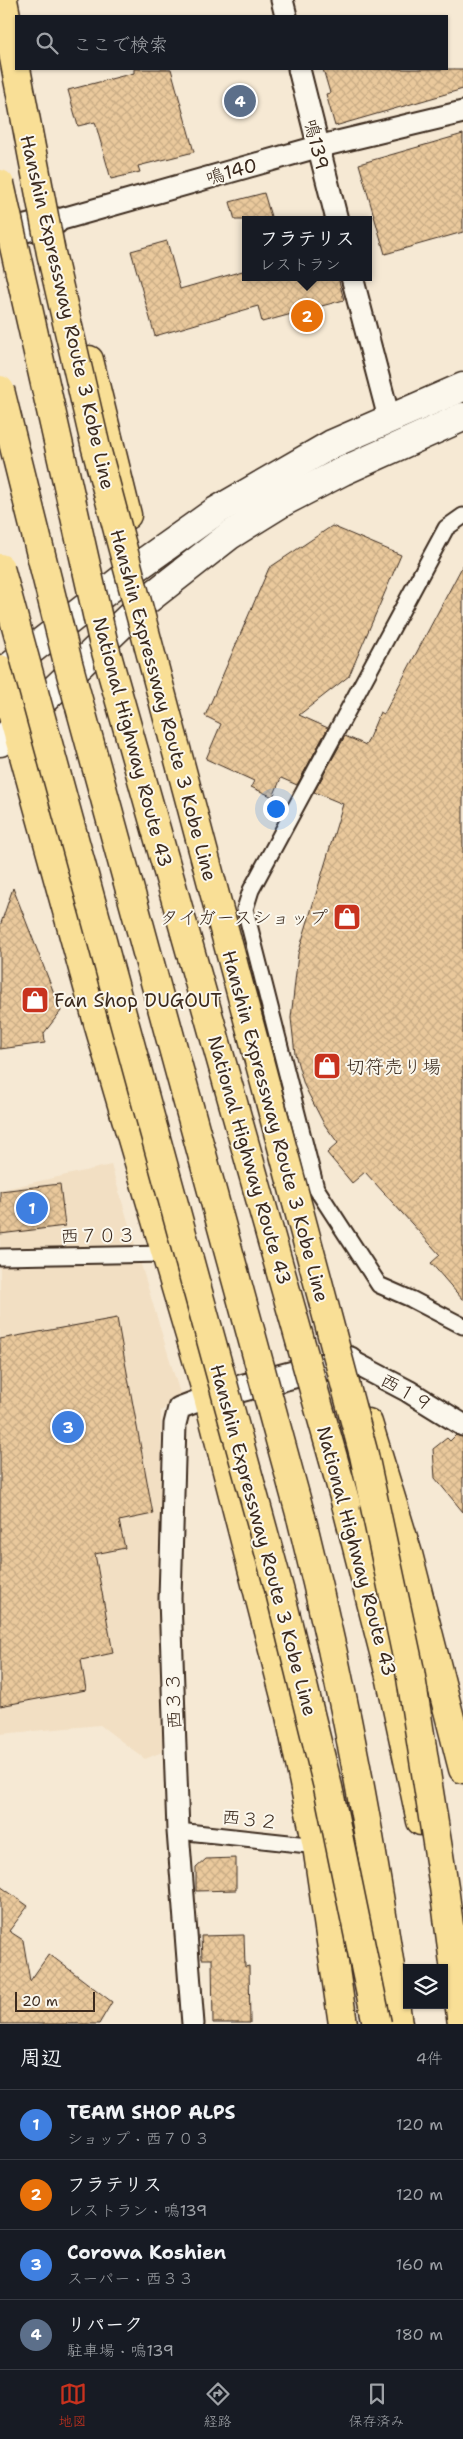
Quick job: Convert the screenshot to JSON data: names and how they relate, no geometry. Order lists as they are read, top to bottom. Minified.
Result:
{"streets":{"highway":["Hanshin Expressway Route 3 Kobe Line","National Highway Route 43"],"street":["鳴139","鳴140","西７０３","西１９","西３３","西３２"]},"crossings":[["鳴139","鳴140"],["西３３","西３２"]],"places":{"shop":["タイガースショップ","Fan Shop DUGOUT","切符売り場"]},"scale_bar":"20 m","page":{"search":"ここで検索","pins":["4","2","1","3"],"popup":["フラテリス","レストラン"],"scale":"20 m","heading":["周辺","4件"],"list":[{"mark":"1","name":"TEAM SHOP ALPS","note":"ショップ · 西７０３","value":"120 m"},{"mark":"2","name":"フラテリス","note":"レストラン · 鳴139","value":"120 m"},{"mark":"3","name":"Corowa Koshien","note":"スーパー · 西３３","value":"160 m"},{"mark":"4","name":"リパーク","note":"駐車場 · 鳴139","value":"180 m"}],"nav":["地図","経路","保存済み"]}}
